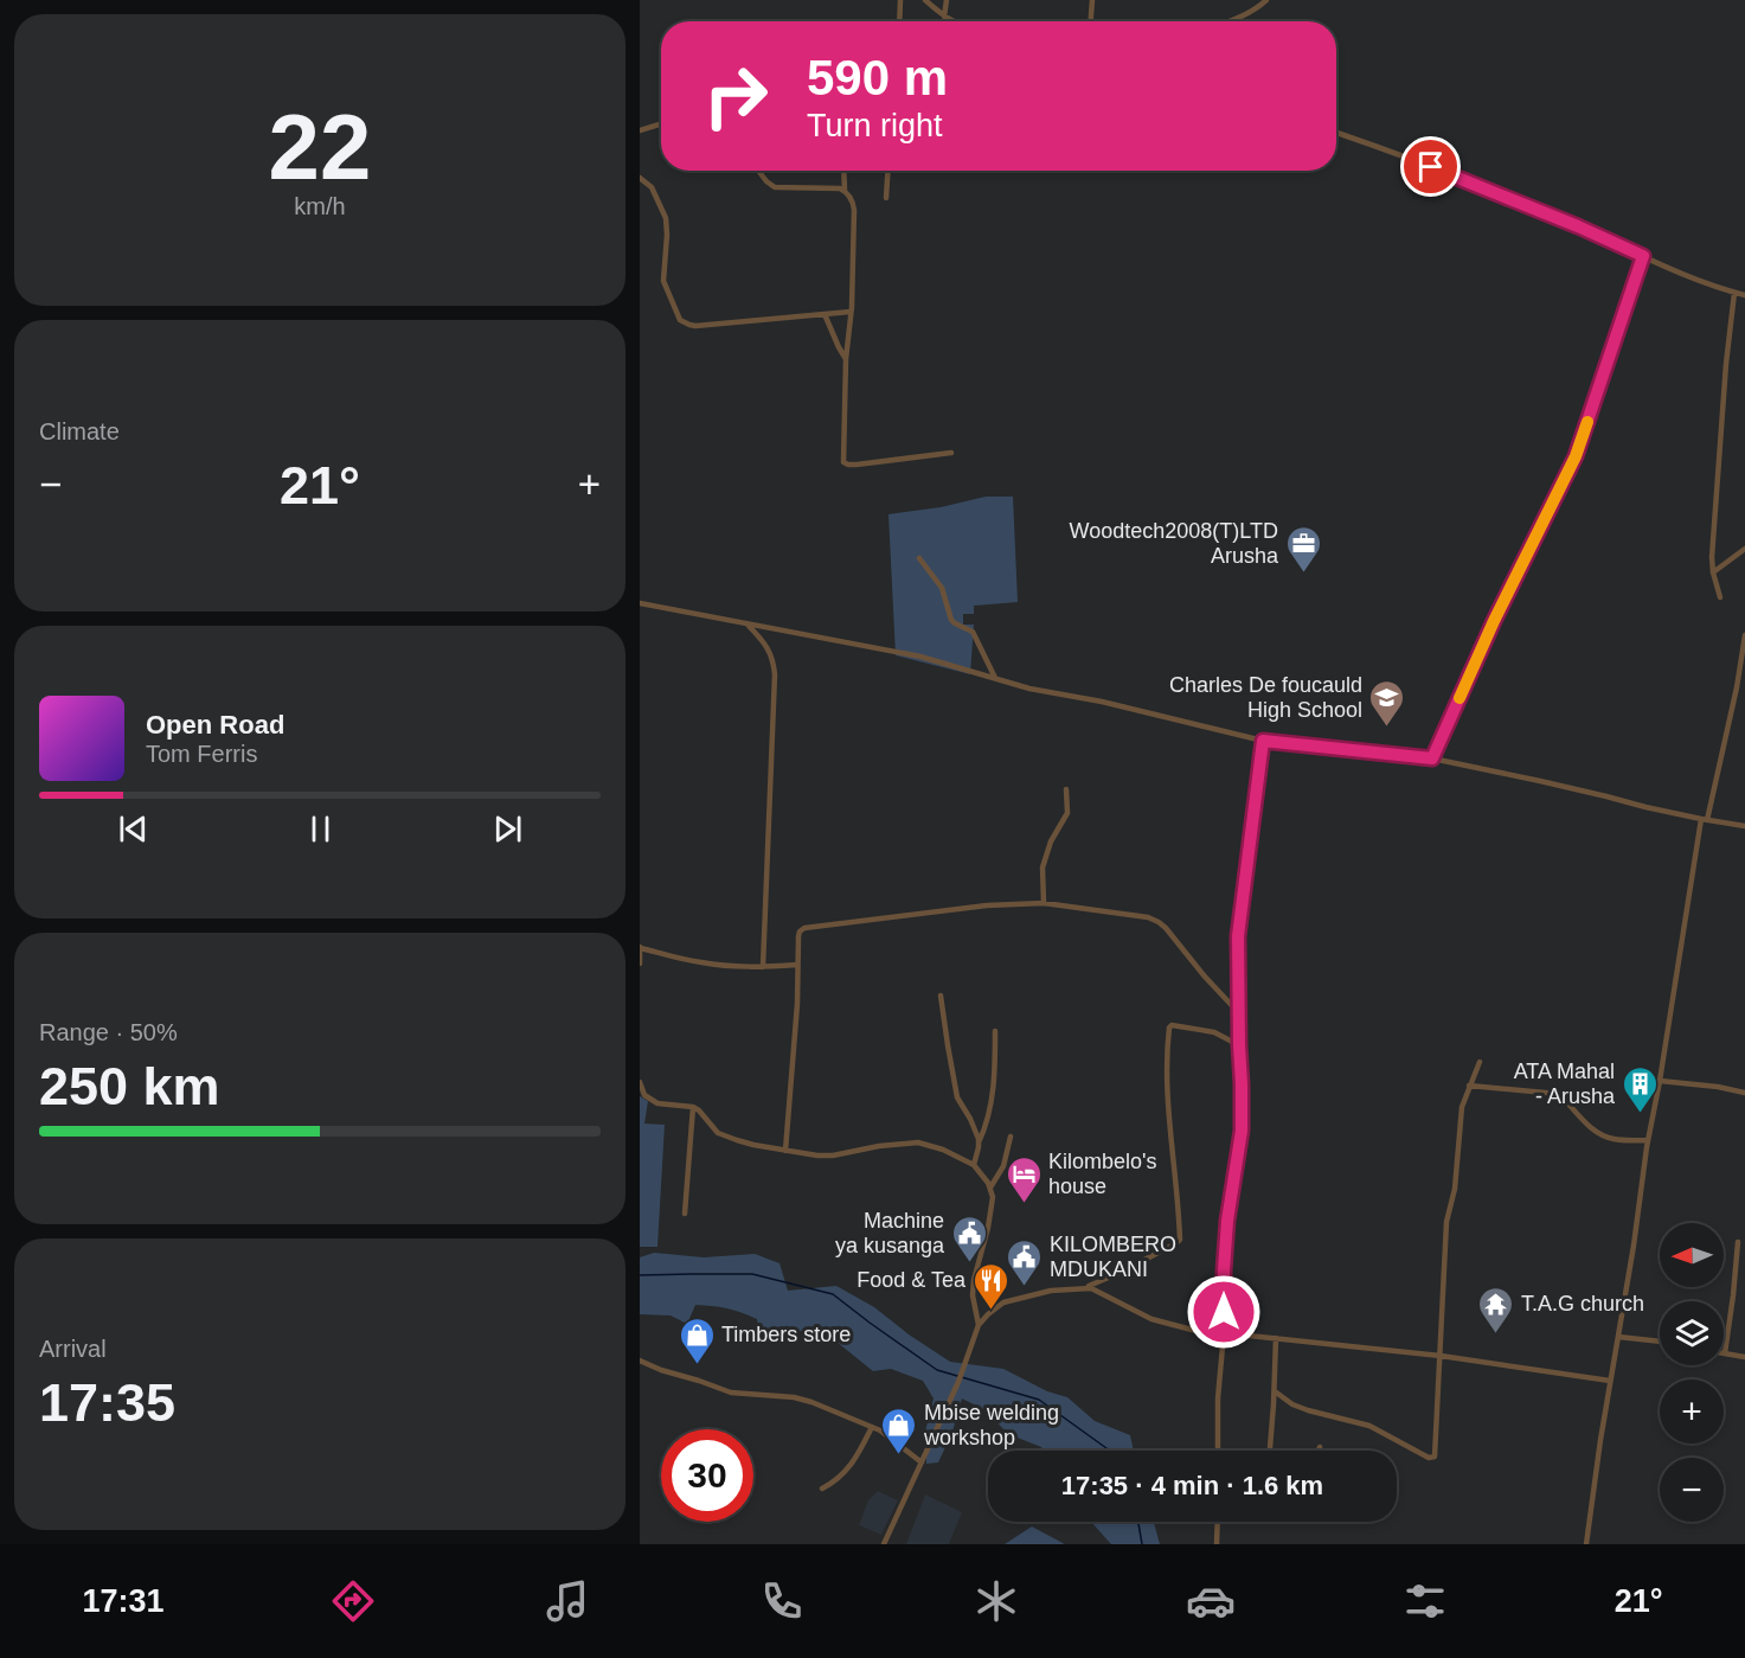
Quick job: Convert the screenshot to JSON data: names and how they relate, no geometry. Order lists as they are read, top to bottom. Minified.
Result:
{"places":{"office":["Woodtech2008(T)LTD Arusha"],"school or university":["Charles De foucauld High School"],"building":["ATA Mahal - Arusha"],"hotel":["Kilombelo's house"],"public building":["Machine ya kusanga","KILOMBERO MDUKANI"],"restaurant":["Food & Tea"],"temple":["T.A.G church"],"shop":["Timbers store","Mbise welding workshop"]},"north":"left","page":{"tile":[["22","km/h"],"Climate",["Range · 50%","250 km"],["Arrival","17:35"]],"turn":["590 m","Turn right"],"heat":["−","21°","+"],"song":["Open Road","Tom Ferris"],"map_buttons":["+","−"],"limit":"30","trip":"17:35 · 4 min · 1.6 km","tabs":["17:31","21°"]}}
